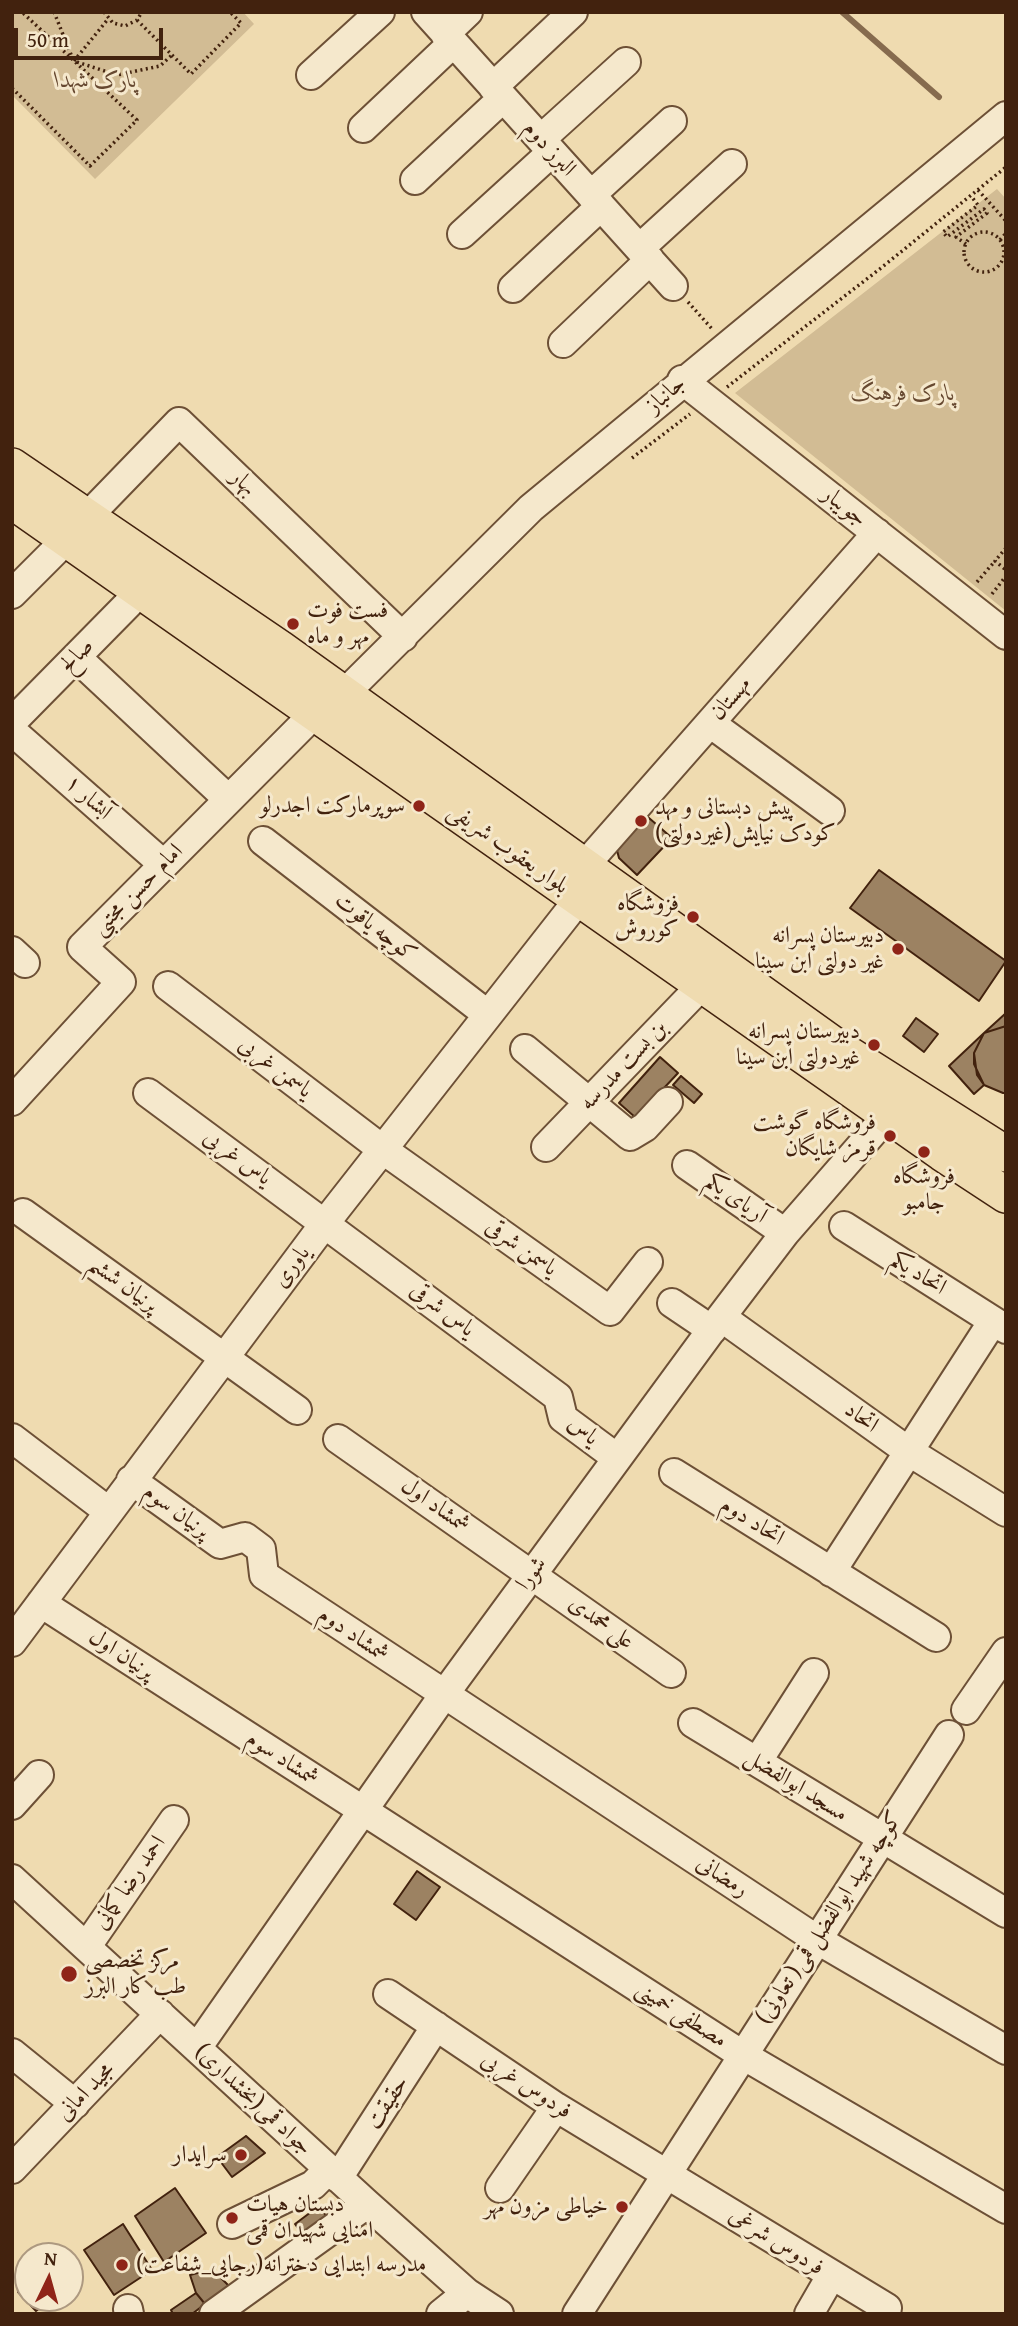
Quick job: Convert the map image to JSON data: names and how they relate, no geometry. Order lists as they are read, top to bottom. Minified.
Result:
{"streets":{"main road":["بلوار یعقوب شریفی"],"street":["البرز دوم","جانباز","بهار","جویبار","صالح","مهستان","آبشار ۱","امام حسن مجتبی","کوچه یاقوت","بن بست مدرسه","یاسمن غربی","یاس غربی","آریای یکم","یاسمن شرقی","یاوری","اتحاد یکم","پرنیان ششم","یاس شرقی","اتحاد","یاس","شمشاد اول","پرنیان سوم","اتحاد دوم","شورا","علی محمدی","شمشاد دوم","پرنیان اول","شمشاد سوم","مسجد ابوالفضل","رمضانی","احمد رضا کمانی","کوچه شهید ابوالفضل قمی( تعاونی)","مصطفی خمینی","فردوس غربی","مجید امانی","جواد قمی(بخشداری)","حقیقت","فردوس شرغی"]},"crossings":[["جانباز","بهار"],["جانباز","جویبار"],["جانباز","بلوار یعقوب شریفی"],["بهار","بلوار یعقوب شریفی"],["جویبار","مهستان"],["صالح","بلوار یعقوب شریفی"],["مهستان","بلوار یعقوب شریفی"],["آبشار ۱","امام حسن مجتبی"],["بلوار یعقوب شریفی","امام حسن مجتبی"],["بلوار یعقوب شریفی","بن بست مدرسه"],["بلوار یعقوب شریفی","یاوری"],["بلوار یعقوب شریفی","شورا"],["کوچه یاقوت","یاوری"],["یاسمن غربی","یاسمن شرقی"],["یاسمن غربی","یاوری"],["یاس غربی","یاوری"],["یاس غربی","یاس شرقی"],["آریای یکم","شورا"],["یاسمن شرقی","یاوری"],["یاوری","پرنیان ششم"],["یاوری","یاس شرقی"],["یاوری","پرنیان سوم"],["یاوری","پرنیان اول"],["اتحاد یکم","اتحاد"],["یاس شرقی","یاس"],["اتحاد","شورا"],["یاس","شورا"],["شمشاد اول","شورا"],["شمشاد اول","علی محمدی"],["پرنیان سوم","شمشاد دوم"],["شورا","علی محمدی"],["شورا","شمشاد دوم"],["شورا","شمشاد سوم"],["شورا","رمضانی"],["شورا","مصطفی خمینی"],["شورا","جواد قمی(بخشداری)"],["شمشاد دوم","رمضانی"],["پرنیان اول","شمشاد سوم"],["شمشاد سوم","مصطفی خمینی"],["مسجد ابوالفضل","کوچه شهید ابوالفضل قمی( تعاونی)"],["رمضانی","کوچه شهید ابوالفضل قمی( تعاونی)"],["احمد رضا کمانی","جواد قمی(بخشداری)"],["کوچه شهید ابوالفضل قمی( تعاونی)","مصطفی خمینی"],["کوچه شهید ابوالفضل قمی( تعاونی)","فردوس غربی"],["کوچه شهید ابوالفضل قمی( تعاونی)","فردوس شرغی"],["فردوس غربی","حقیقت"],["فردوس غربی","فردوس شرغی"],["مجید امانی","جواد قمی(بخشداری)"],["جواد قمی(بخشداری)","حقیقت"]],"parks":["پارک شهدا","پارک فرهنگ"],"places":["فست فوت مهر و ماه","سوپرمارکت اجدرلو","پیش دبستانی و مهد کودک نیایش(غیردولتی)","فزوشگاه کوروش","دبیرستان پسرانه غیر دولتی ابن سینا","دبیرستان پسرانه غیردولتی ابن سینا","فروشگاه گوشت قرمز شایگان","فروشگاه جامبو","مرکز تخصصی طب کار البرز","سرایدار","خیاطی مزون مهر","دبستان هیات امنایی شهیدان قمی","مدرسه ابتدایی دخترانه(رجایی_شفاعت)"],"scale_bar":"50 m","north":"top"}
